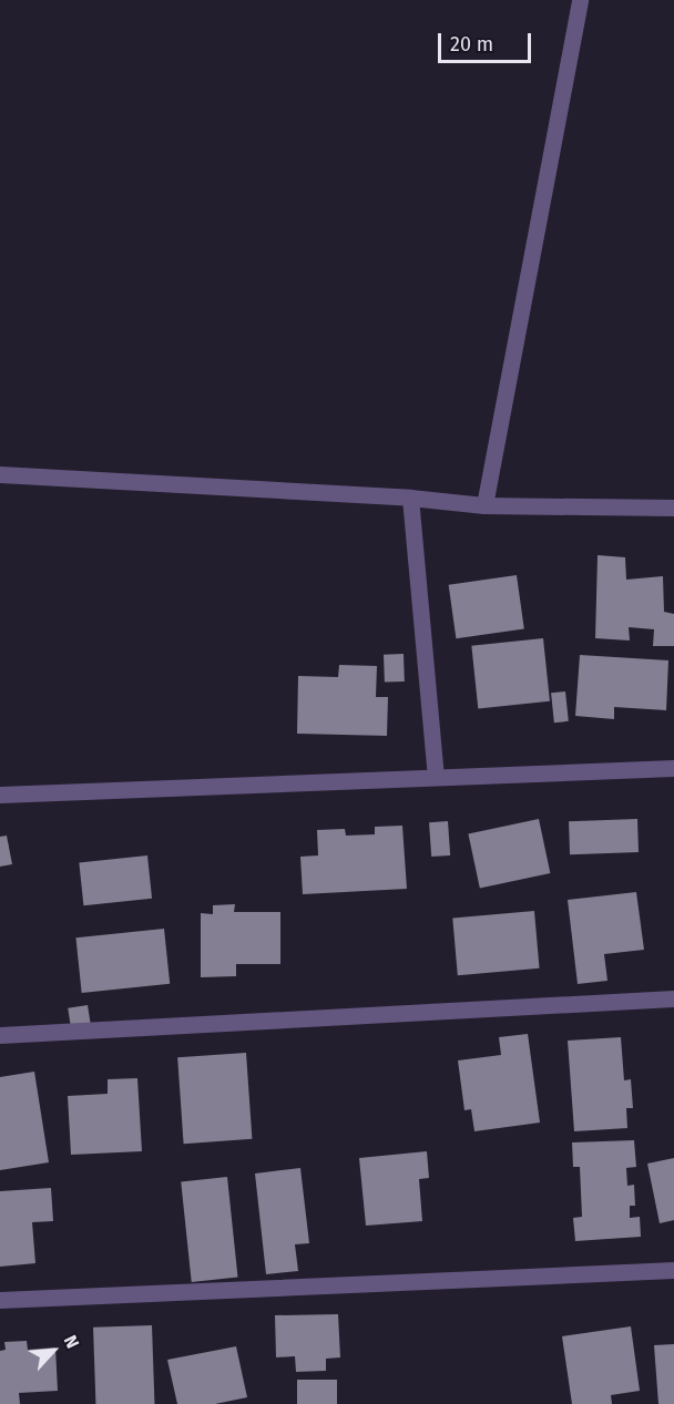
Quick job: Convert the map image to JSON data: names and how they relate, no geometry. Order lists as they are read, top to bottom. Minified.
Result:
{"scale_bar":"20 m","north":"top right"}
